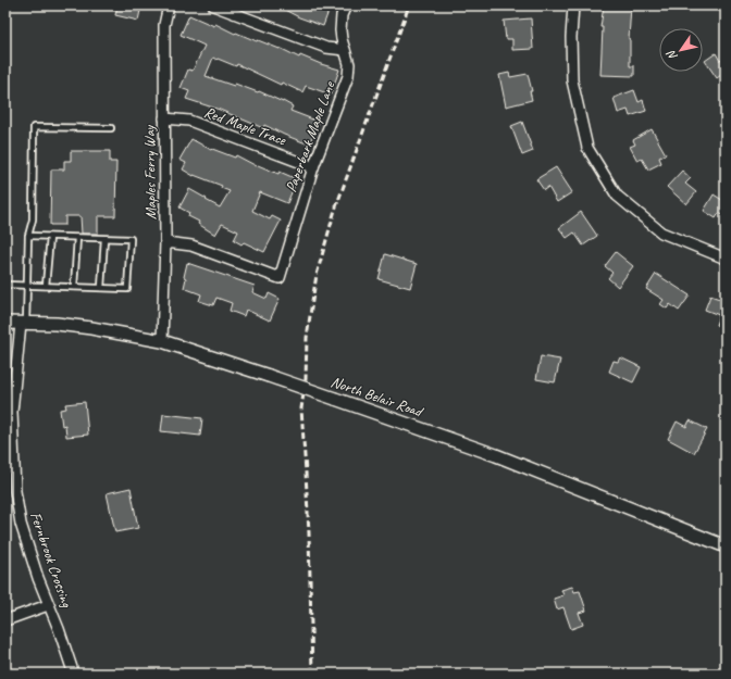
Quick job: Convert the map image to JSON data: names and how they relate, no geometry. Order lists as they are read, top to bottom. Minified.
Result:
{"streets":{"street":["Red Maple Trace","Paperbark Maple Lane","Maples Ferry Way","North Belair Road","Fernbrook Crossing"]},"crossings":[["Red Maple Trace","Paperbark Maple Lane"],["Red Maple Trace","Maples Ferry Way"],["Paperbark Maple Lane","Maples Ferry Way"],["Maples Ferry Way","North Belair Road"],["North Belair Road","Fernbrook Crossing"]],"north":"bottom left"}
